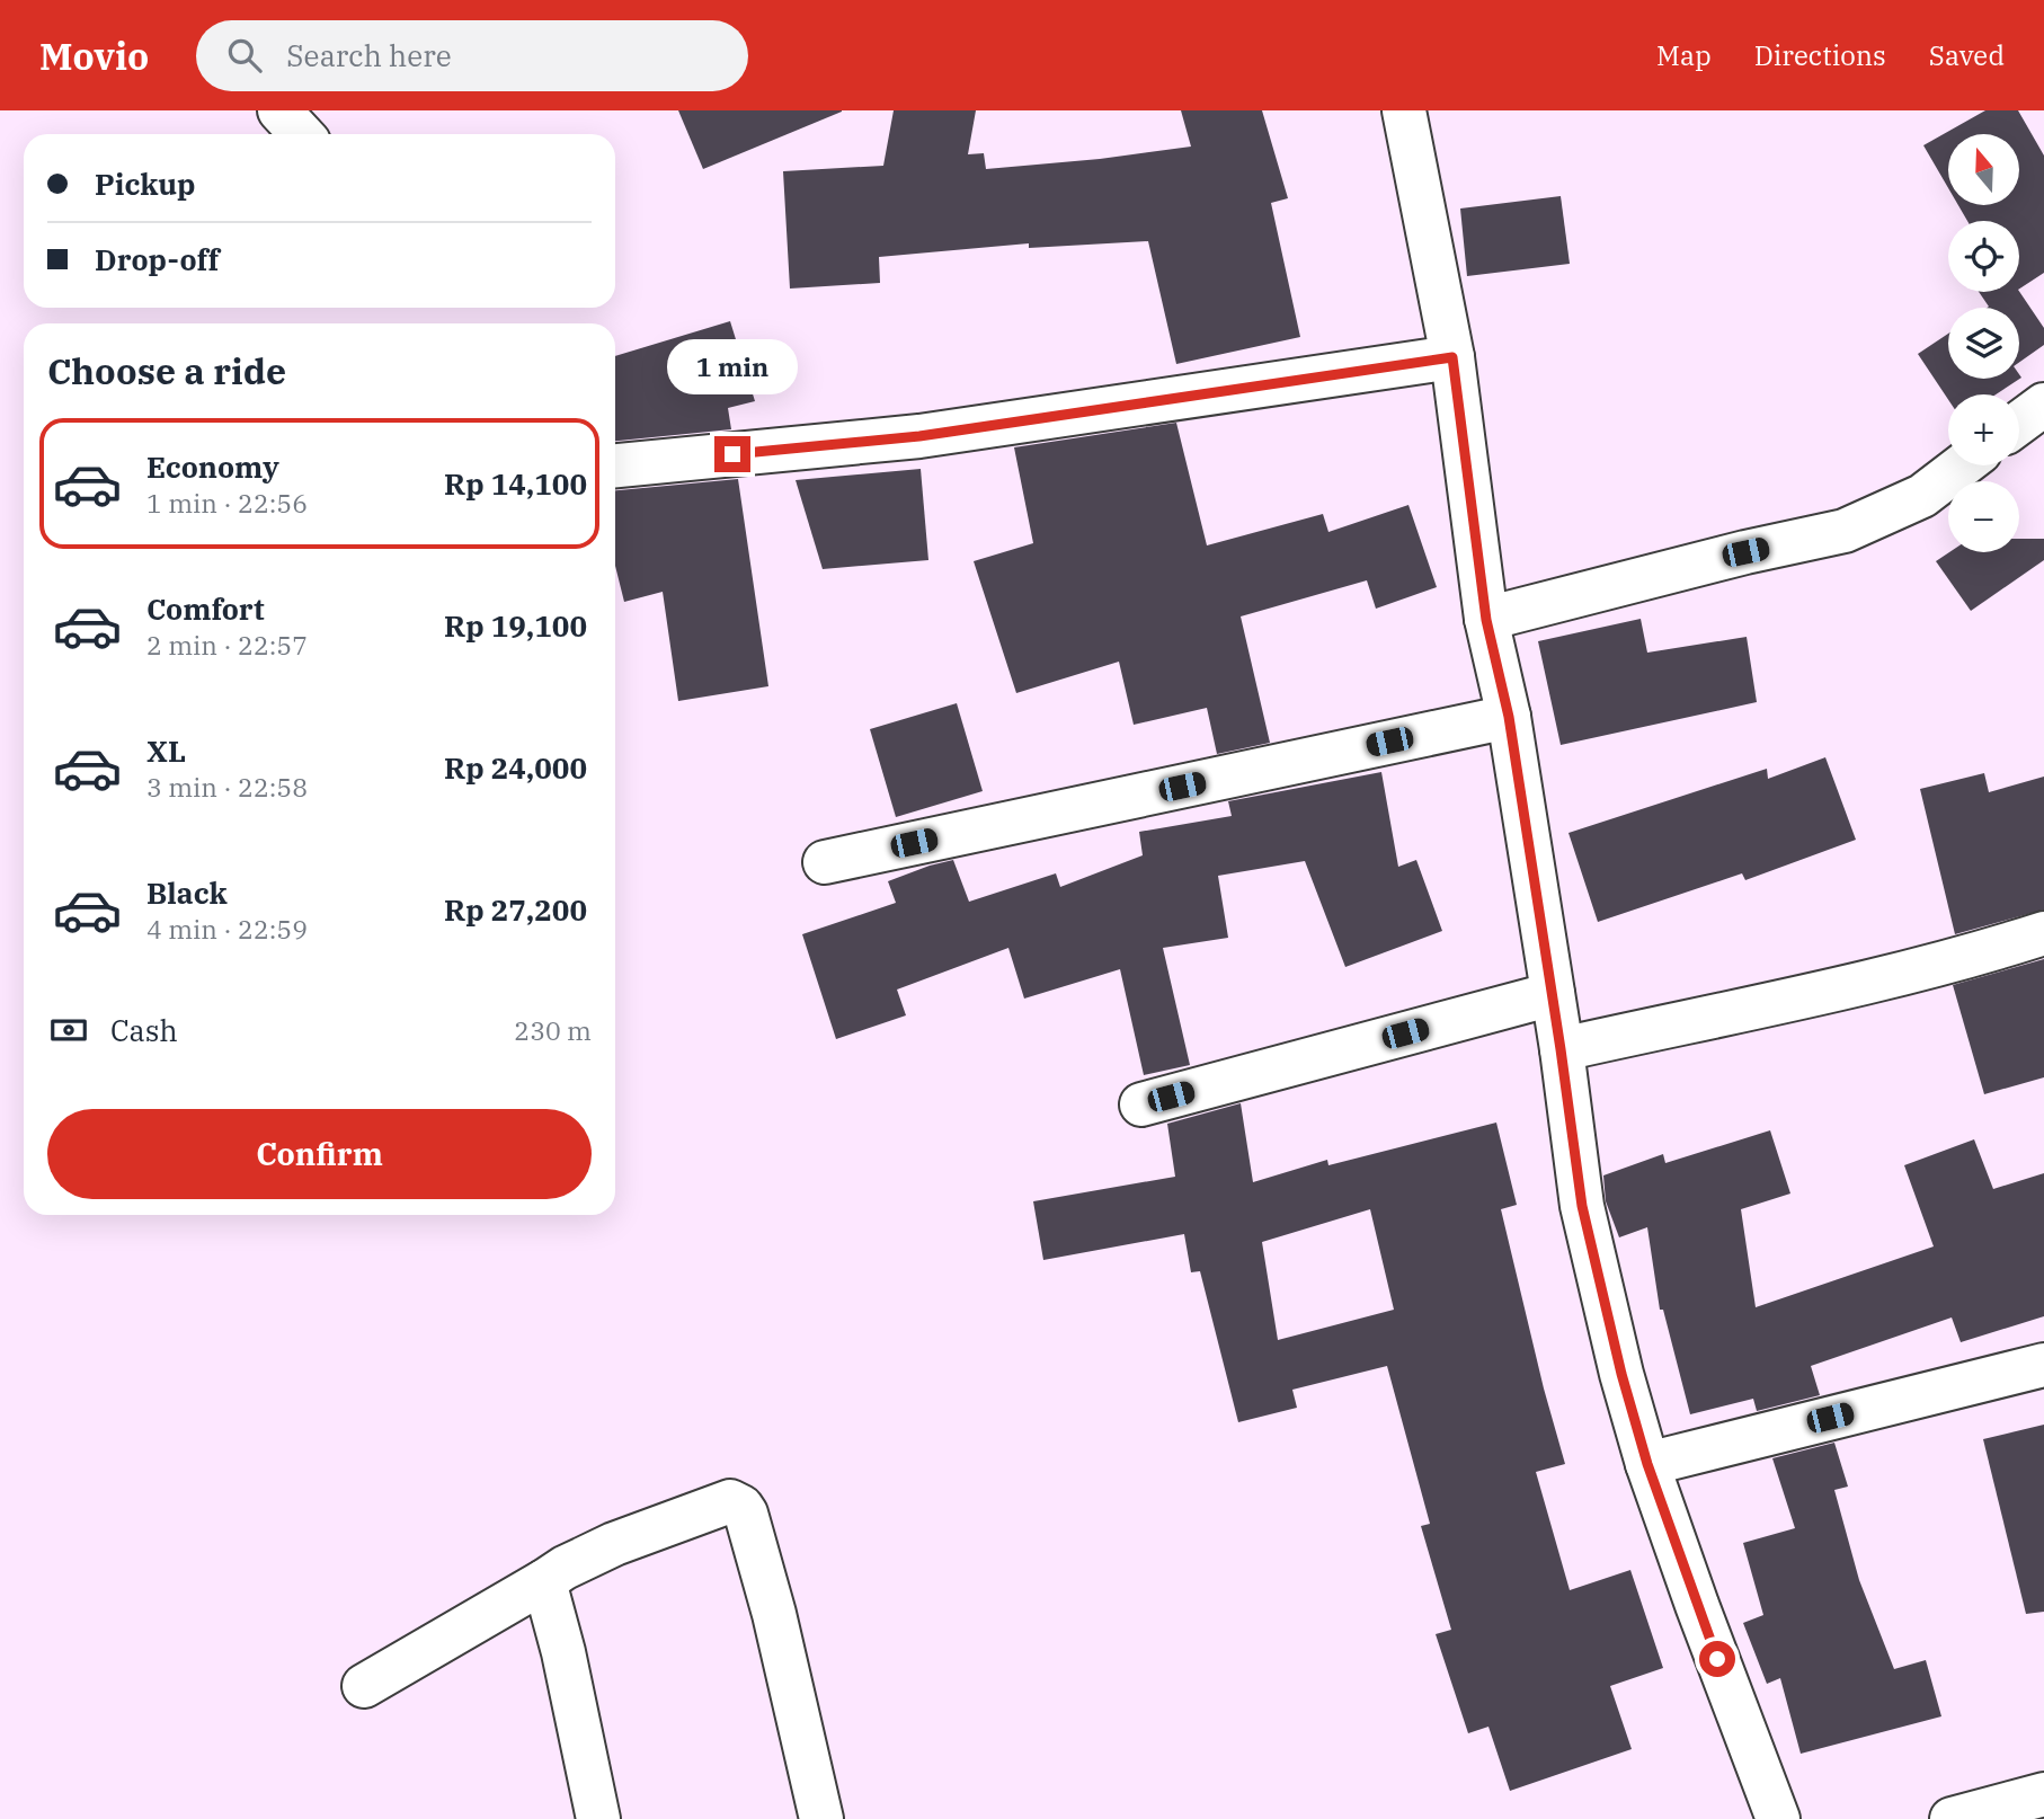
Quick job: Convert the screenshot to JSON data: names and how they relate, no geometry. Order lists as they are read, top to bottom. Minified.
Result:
{"north":"top","page":{"header":"Movio","search":"Search here","nav":["Map","Directions","Saved"],"map_buttons":["+","−"],"banner":["Pickup","Drop-off"],"heading":"Choose a ride","bubble":"1 min","list":[{"name":"Economy","note":"1 min · 22:56","value":"Rp 14,100"},{"name":"Comfort","note":"2 min · 22:57","value":"Rp 19,100"},{"name":"XL","note":"3 min · 22:58","value":"Rp 24,000"},{"name":"Black","note":"4 min · 22:59","value":"Rp 27,200"}],"pay":["Cash","230 m"],"buttons":"Confirm"}}
